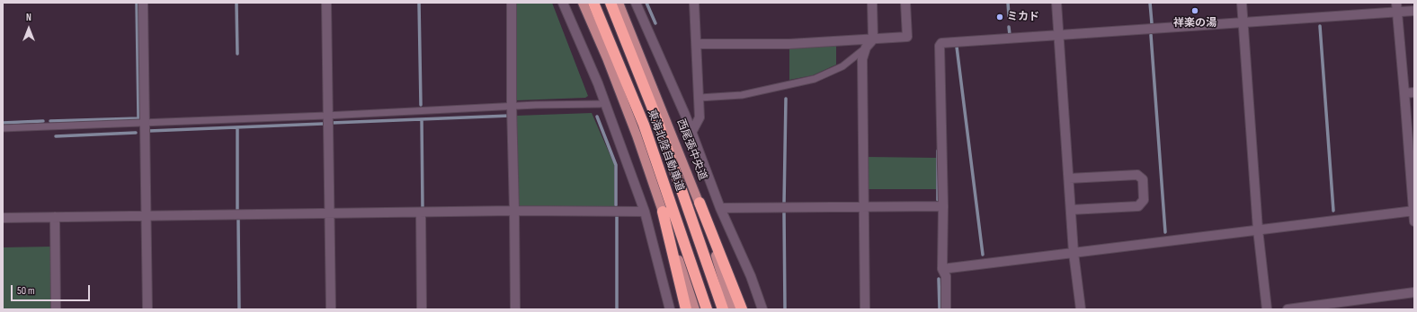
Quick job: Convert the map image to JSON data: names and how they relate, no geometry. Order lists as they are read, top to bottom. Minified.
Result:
{"streets":{"highway":["東海北陸自動車道"],"main road":["西尾張中央道"]},"places":["祥楽の湯","ミカド"],"scale_bar":"50 m","north":"top"}
